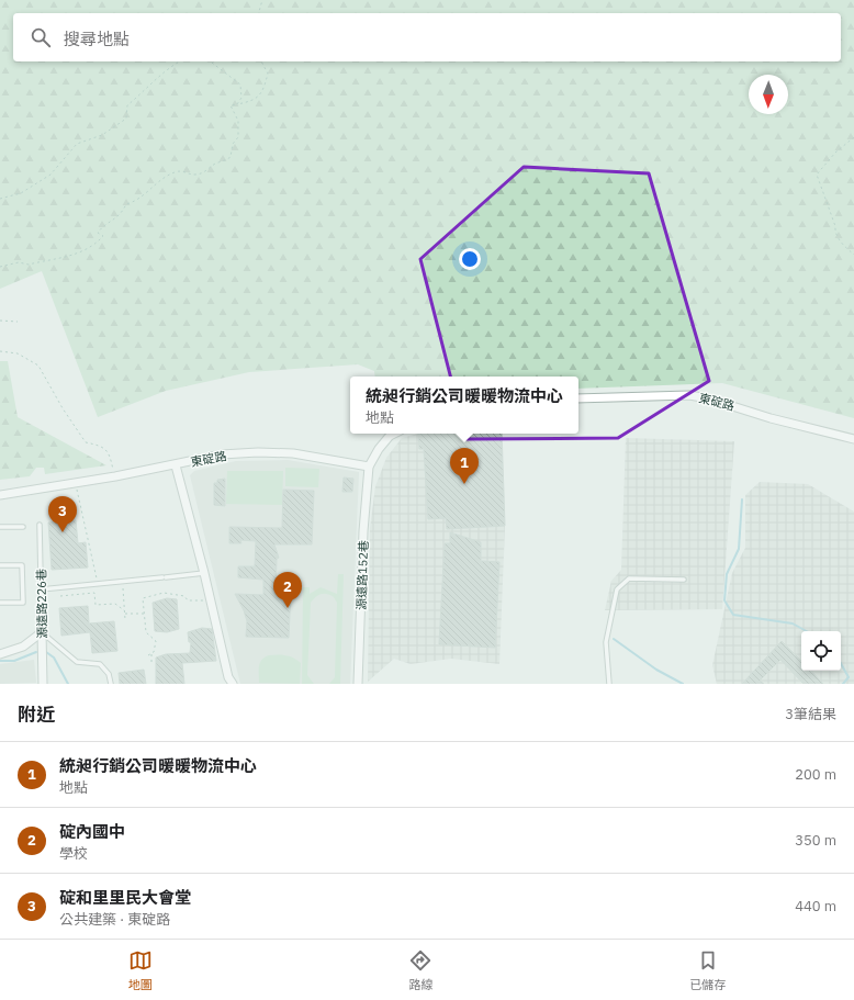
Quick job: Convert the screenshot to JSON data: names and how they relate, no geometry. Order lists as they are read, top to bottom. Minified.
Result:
{"streets":{"street":["東碇路","源遠路152巷","源遠路226巷"]},"crossings":[["東碇路","源遠路152巷"]],"north":"bottom","page":{"search":"搜尋地點","popup":["統昶行銷公司暖暖物流中心","地點"],"pins":["1","3","2"],"heading":["附近","3筆結果"],"list":[{"mark":"1","name":"統昶行銷公司暖暖物流中心","note":"地點","value":"200 m"},{"mark":"2","name":"碇內國中","note":"學校","value":"350 m"},{"mark":"3","name":"碇和里里民大會堂","note":"公共建築 · 東碇路","value":"440 m"}],"nav":["地圖","路線","已儲存"]}}
